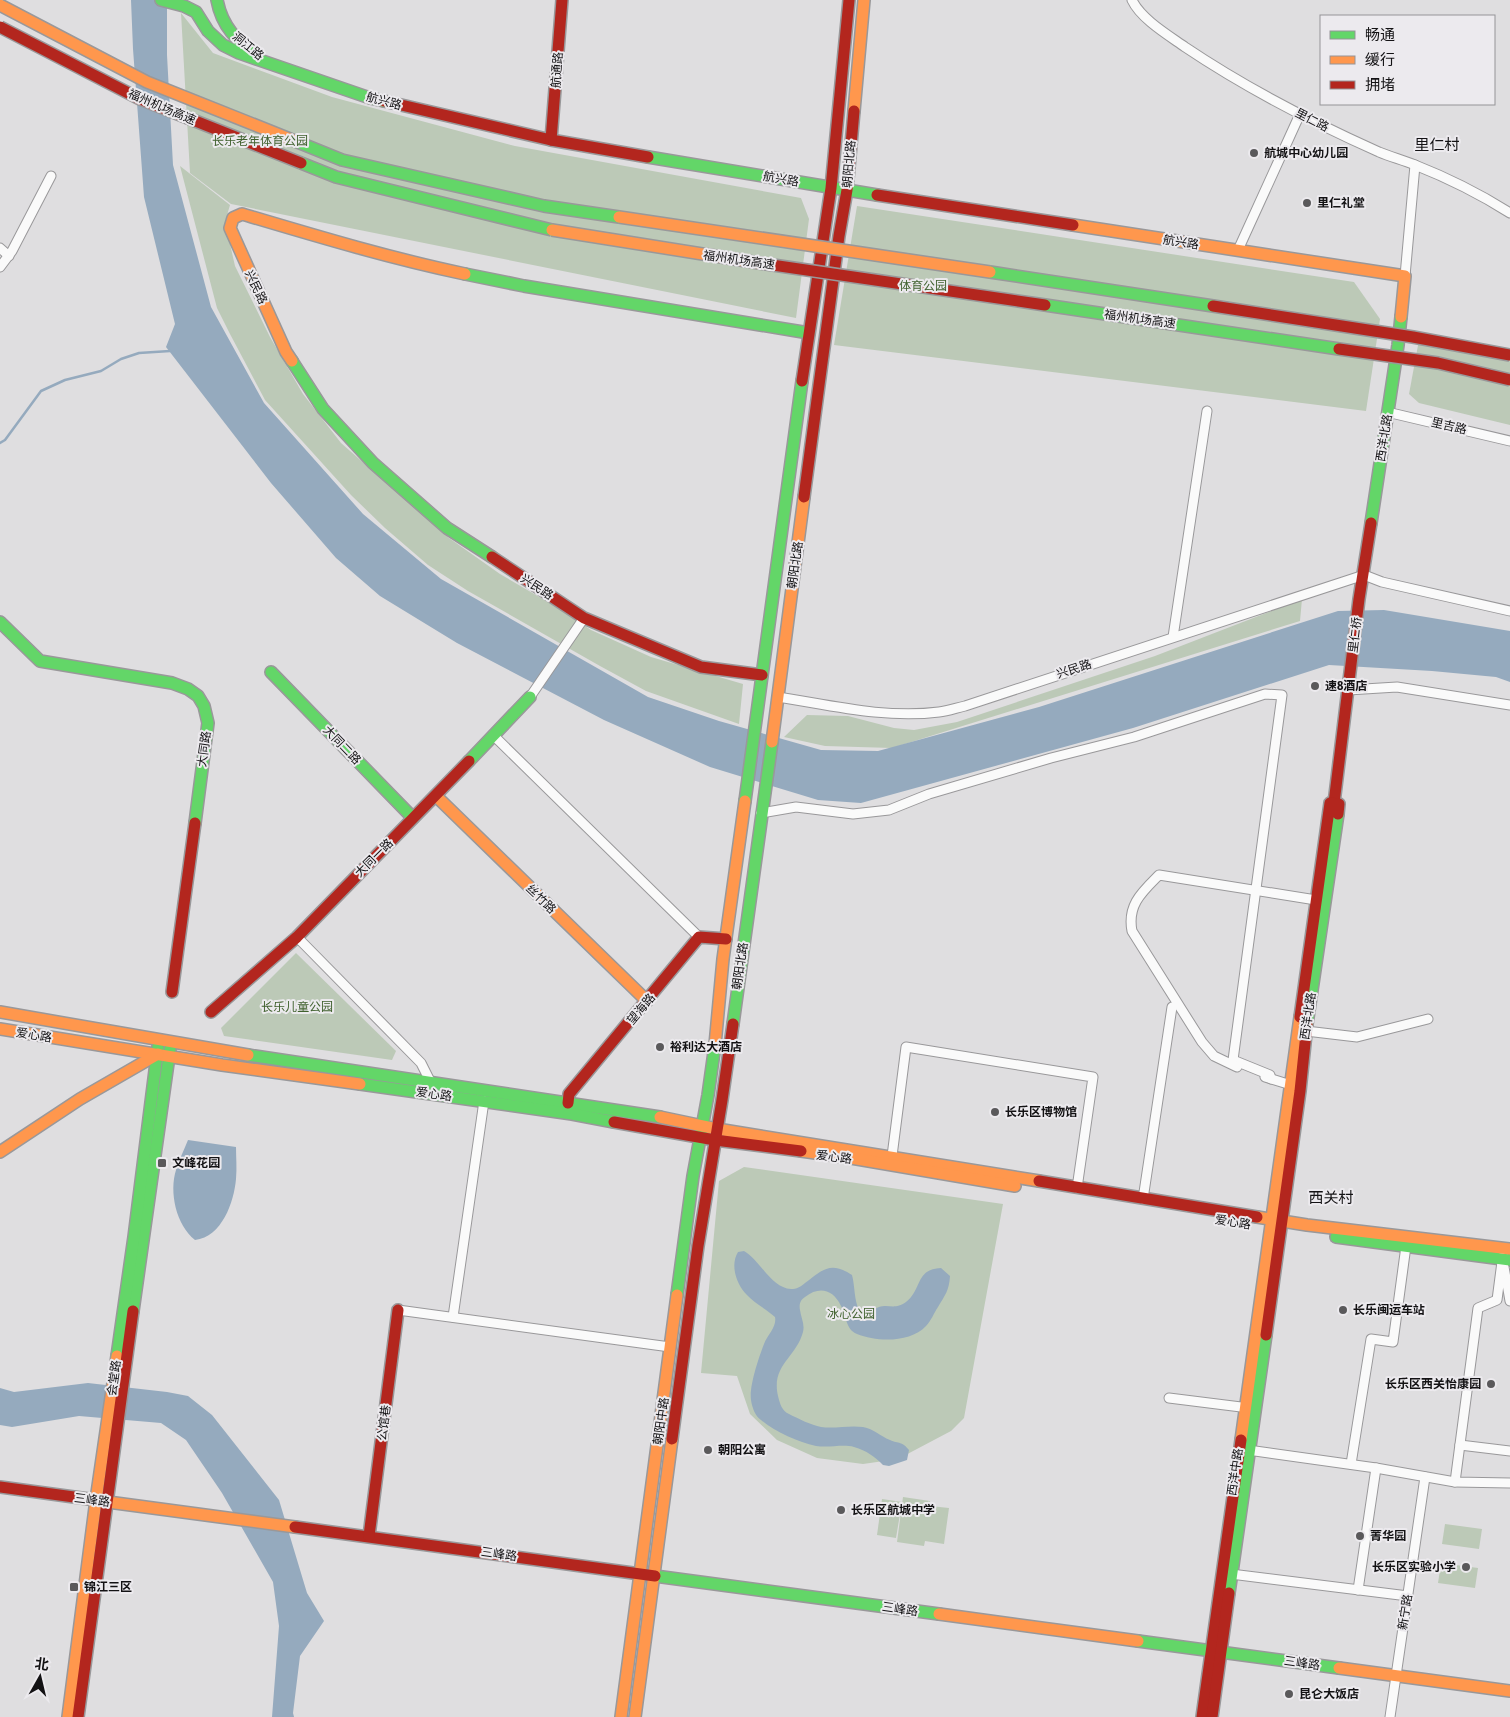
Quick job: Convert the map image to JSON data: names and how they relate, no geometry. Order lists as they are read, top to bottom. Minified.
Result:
{"streets":{"main road":["洞江路","航通路","航兴路","福州机场高速","朝阳北路","兴民路","西洋北路","里仁桥","大同二路","大同路","大同一路","丝竹路","望海路","爱心路","会堂路","朝阳中路","公馆巷","西洋中路","三峰路"],"street":["里仁路","里吉路","新宁路"]},"crossings":[["洞江路","航兴路"],["航通路","航兴路"],["航兴路","朝阳北路"],["航兴路","西洋北路"],["朝阳北路","兴民路"],["朝阳北路","爱心路"],["朝阳北路","朝阳中路"],["兴民路","西洋北路"],["里吉路","西洋北路"],["西洋北路","里仁桥"],["西洋北路","爱心路"],["西洋北路","西洋中路"],["大同二路","大同一路"],["大同一路","丝竹路"],["丝竹路","望海路"],["望海路","爱心路"],["爱心路","会堂路"],["爱心路","朝阳中路"],["爱心路","西洋中路"],["会堂路","三峰路"],["朝阳中路","三峰路"],["公馆巷","三峰路"],["西洋中路","三峰路"],["三峰路","新宁路"]],"districts":["里仁村","西关村"],"parks":["长乐老年体育公园","体育公园","长乐儿童公园","冰心公园"],"places":{"other":["航城中心幼儿园","里仁礼堂","速8酒店","裕利达大酒店","长乐区博物馆","长乐闽运车站","长乐区西关怡康园","朝阳公寓","长乐区航城中学","菁华园","长乐区实验小学","昆仑大饭店"],"transit":["文峰花园","锦江三区"]},"legend":["畅通","缓行","拥堵"],"north":"top"}
